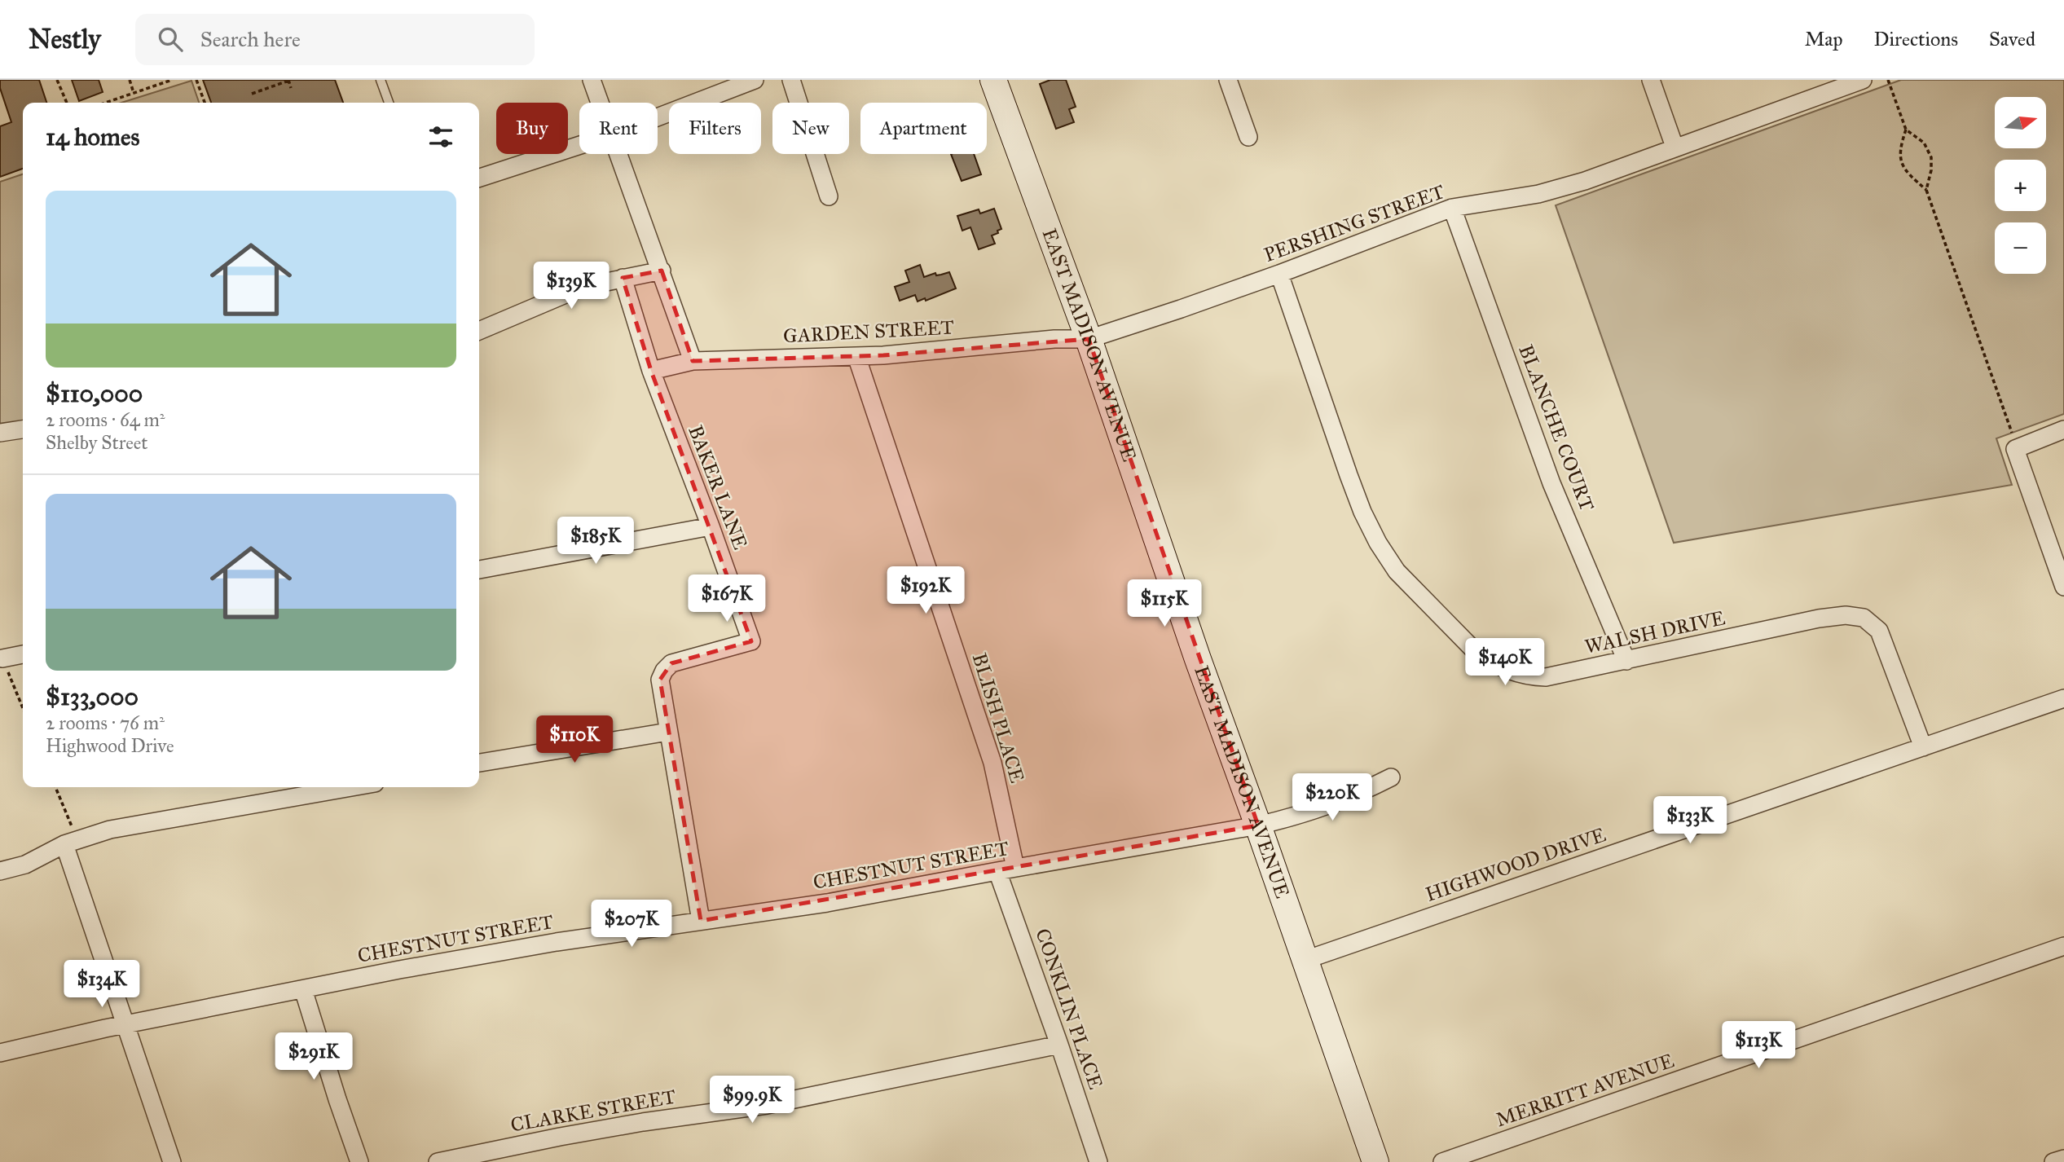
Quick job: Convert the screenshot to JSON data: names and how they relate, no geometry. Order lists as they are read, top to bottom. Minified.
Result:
{"streets":{"main road":["EAST MADISON AVENUE"],"street":["PERSHING STREET","GARDEN STREET","BLANCHE COURT","BAKER LANE","WALSH DRIVE","BLISH PLACE","HIGHWOOD DRIVE","CHESTNUT STREET","CONKLIN PLACE","MERRITT AVENUE","CLARKE STREET"]},"crossings":[["PERSHING STREET","GARDEN STREET"],["PERSHING STREET","EAST MADISON AVENUE"],["PERSHING STREET","BLANCHE COURT"],["PERSHING STREET","WALSH DRIVE"],["GARDEN STREET","EAST MADISON AVENUE"],["GARDEN STREET","BAKER LANE"],["GARDEN STREET","BLISH PLACE"],["EAST MADISON AVENUE","HIGHWOOD DRIVE"],["EAST MADISON AVENUE","CHESTNUT STREET"],["BLANCHE COURT","WALSH DRIVE"],["BAKER LANE","CHESTNUT STREET"],["WALSH DRIVE","HIGHWOOD DRIVE"],["BLISH PLACE","CHESTNUT STREET"],["CHESTNUT STREET","CONKLIN PLACE"],["CONKLIN PLACE","CLARKE STREET"]],"north":"right","page":{"header":"Nestly","search":"Search here","nav":["Map","Directions","Saved"],"map_buttons":["+","−"],"chip":["Buy","Rent","Filters","New","Apartment"],"heading":"14 homes","list":[{"name":"$110,000","note":"2 rooms · 64 m² · Shelby Street"},{"name":"$133,000","note":"2 rooms · 76 m² · Highwood Drive"}],"price":["$139K","$185K","$192K","$167K","$115K","$140K","$110K","$220K","$133K","$207K","$134K","$113K","$291K","$99.9K"]}}
